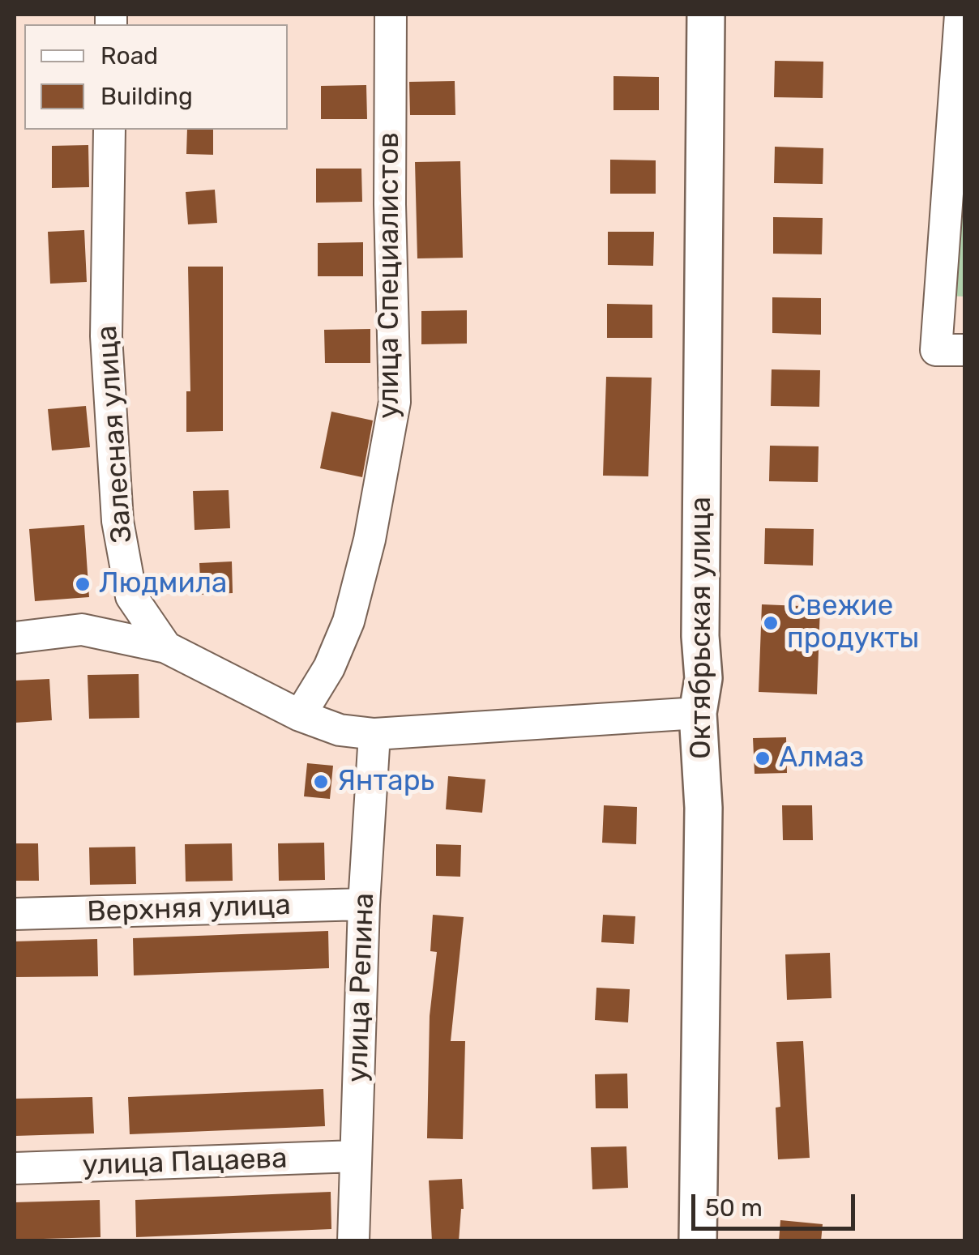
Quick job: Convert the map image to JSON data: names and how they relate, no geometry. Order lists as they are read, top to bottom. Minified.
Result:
{"streets":{"main road":["Октябрьская улица"],"street":["улица Специалистов","Залесная улица","Верхняя улица","улица Репина","улица Пацаева"]},"crossings":[["улица Специалистов","Залесная улица"],["Залесная улица","Октябрьская улица"],["Залесная улица","улица Репина"],["Верхняя улица","улица Репина"],["улица Репина","улица Пацаева"]],"places":["Людмила","Свежие продукты","Алмаз","Янтарь"],"legend":["Road","Building"],"scale_bar":"50 m"}
